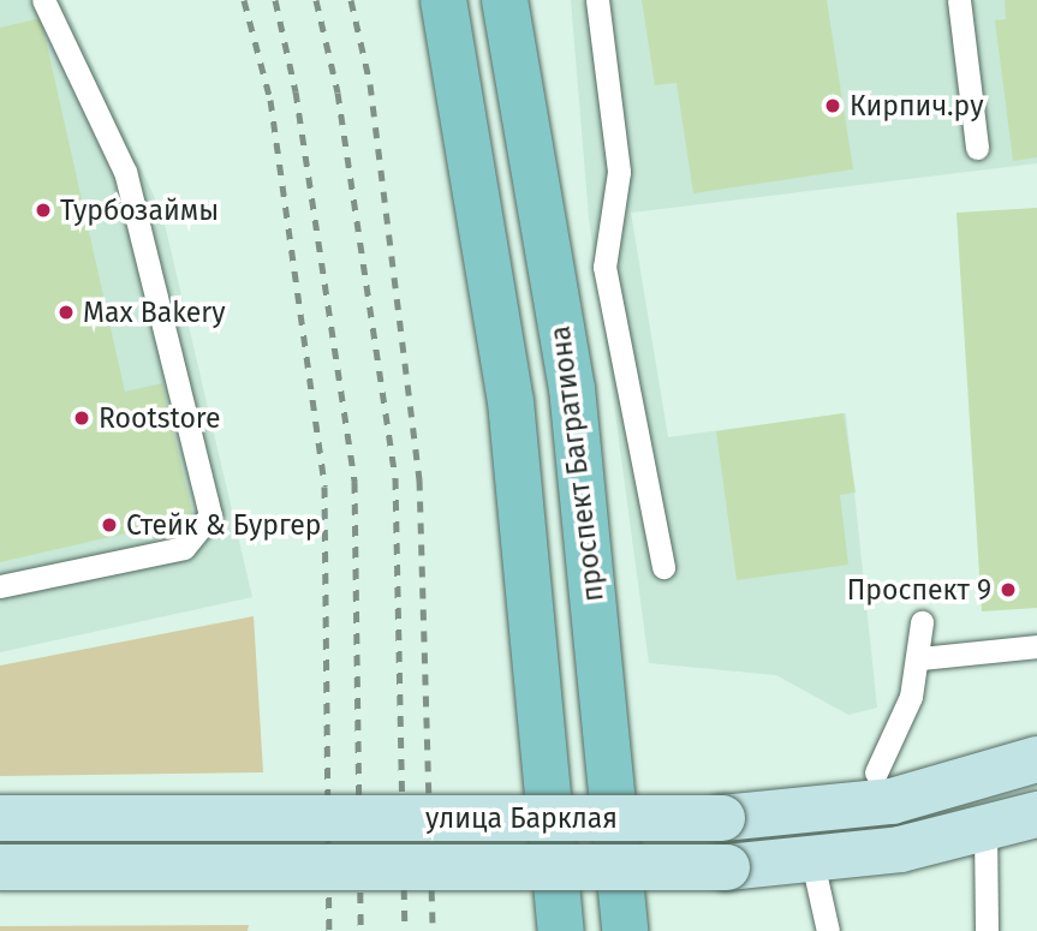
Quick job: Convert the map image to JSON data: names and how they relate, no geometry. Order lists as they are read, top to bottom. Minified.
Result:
{"streets":{"main road":["проспект Багратиона","улица Барклая"]},"places":["Кирпич.ру","Турбозаймы","Max Bakery","Rootstore","Стейк & Бургер","Проспект 9"]}
